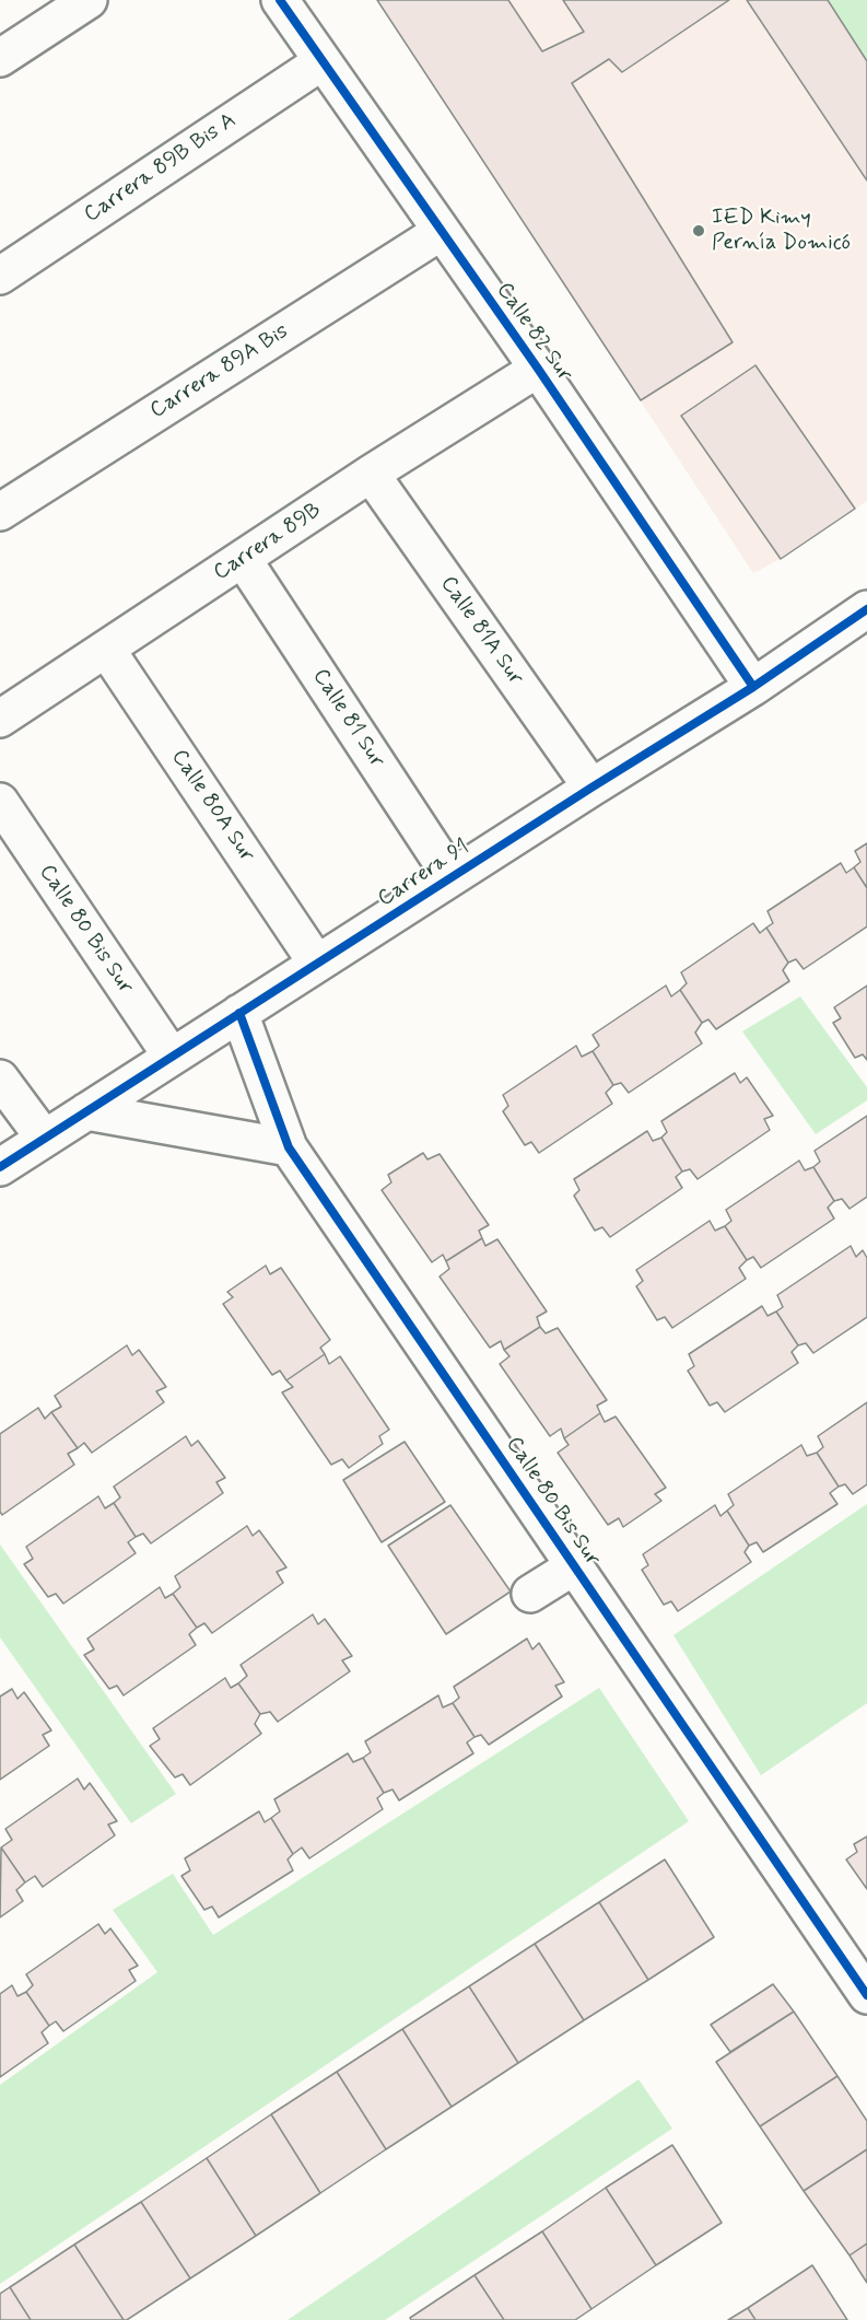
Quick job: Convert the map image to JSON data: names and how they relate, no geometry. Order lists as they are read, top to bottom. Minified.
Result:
{"streets":{"street":["Carrera 89B Bis A","Calle 82 Sur","Carrera 89A Bis","Carrera 89B","Calle 81A Sur","Calle 81 Sur","Calle 80A Sur","Carrera 91","Calle 80 Bis Sur"]},"crossings":[["Carrera 89B Bis A","Calle 82 Sur"],["Calle 82 Sur","Carrera 89A Bis"],["Calle 82 Sur","Carrera 89B"],["Calle 82 Sur","Carrera 91"],["Carrera 89B","Calle 81A Sur"],["Carrera 89B","Calle 81 Sur"],["Carrera 89B","Calle 80A Sur"],["Calle 81A Sur","Carrera 91"],["Calle 81 Sur","Carrera 91"],["Calle 80A Sur","Carrera 91"],["Carrera 91","Calle 80 Bis Sur"]],"places":["IED Kimy Pernía Domicó"]}
